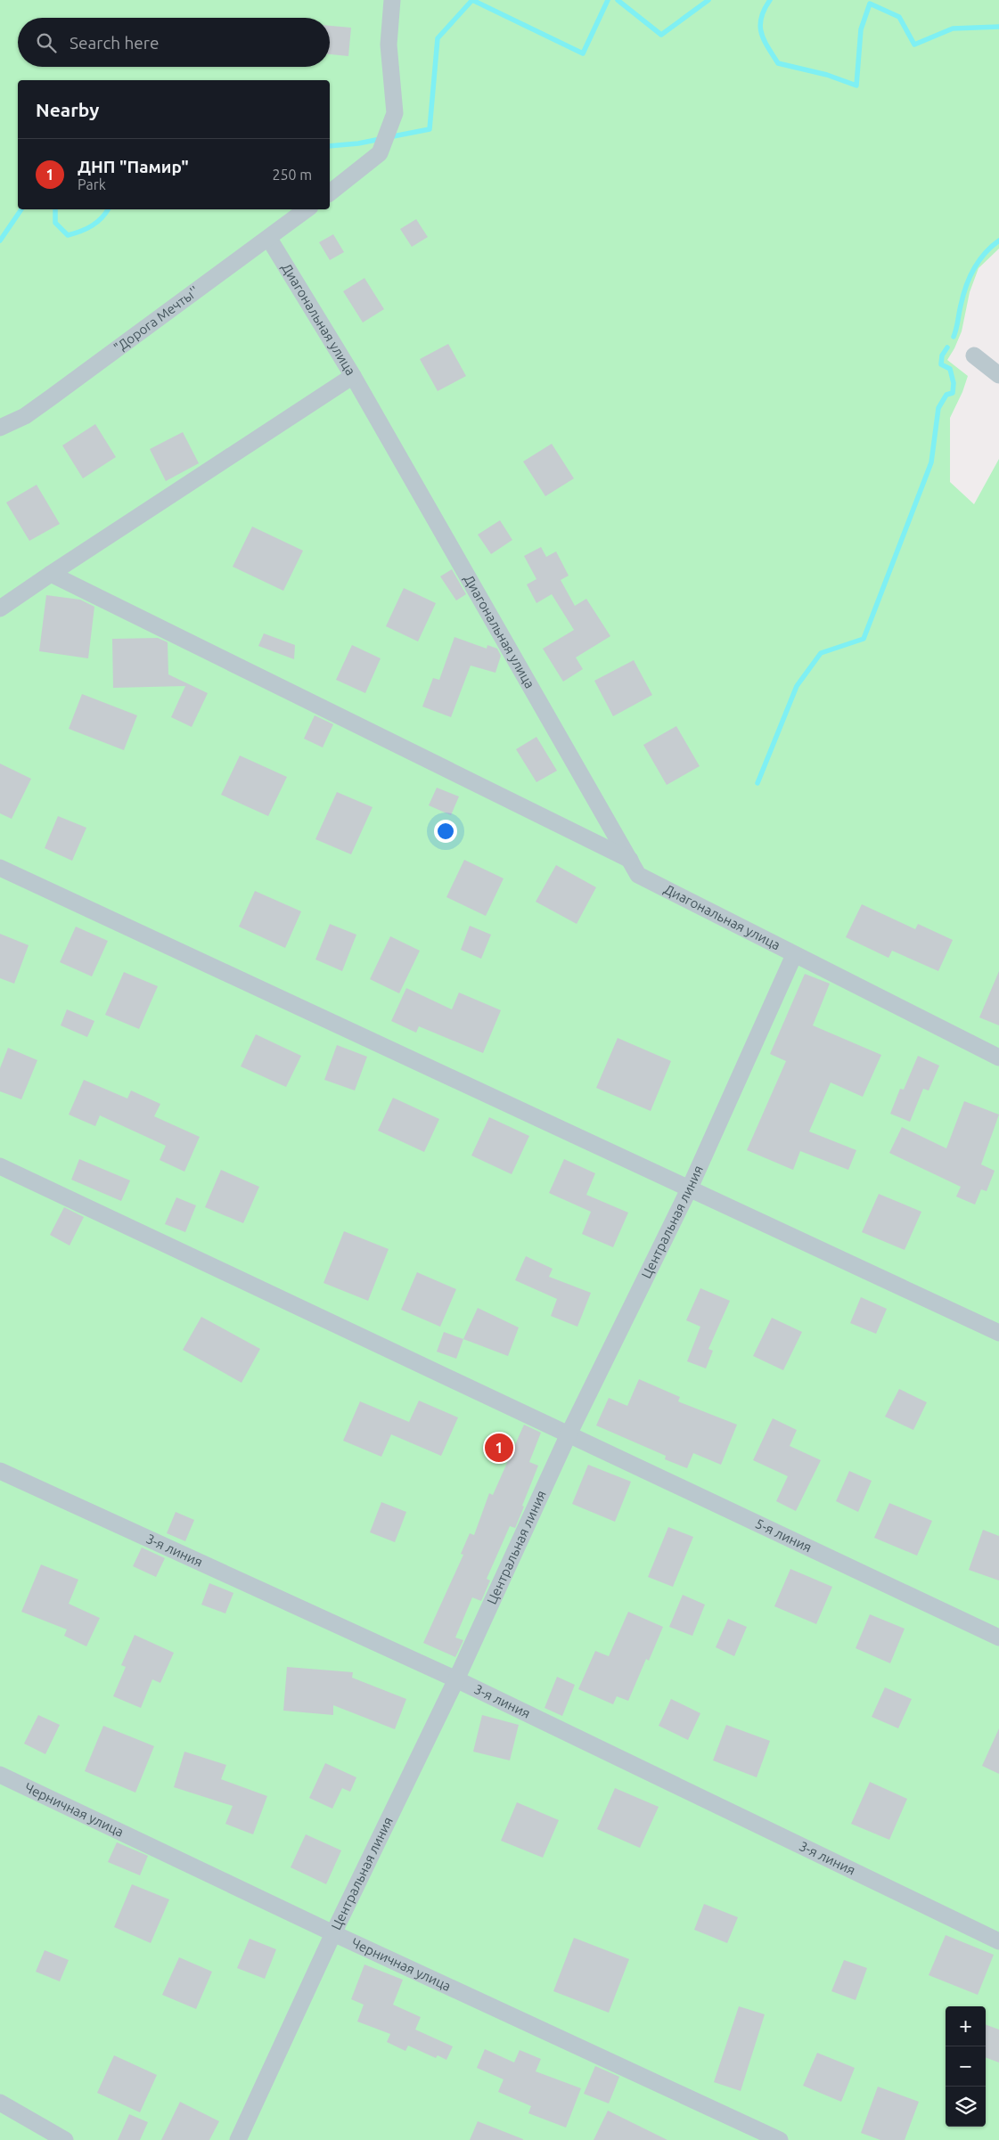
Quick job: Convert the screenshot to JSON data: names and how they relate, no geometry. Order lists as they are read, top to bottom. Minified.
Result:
{"streets":{"street":["Диагональная улица","\"Дорога Мечты''","Центральная линия","5-я линия","3-я линия","Черничная улица"]},"crossings":[["Диагональная улица","\"Дорога Мечты''"],["Диагональная улица","Центральная линия"],["Центральная линия","5-я линия"],["Центральная линия","3-я линия"],["Центральная линия","Черничная улица"]],"page":{"search":"Search here","heading":"Nearby","list":[{"mark":"1","name":"ДНП \"Памир\"","note":"Park","value":"250 m"}],"pins":"1","map_buttons":["+","−"]}}
